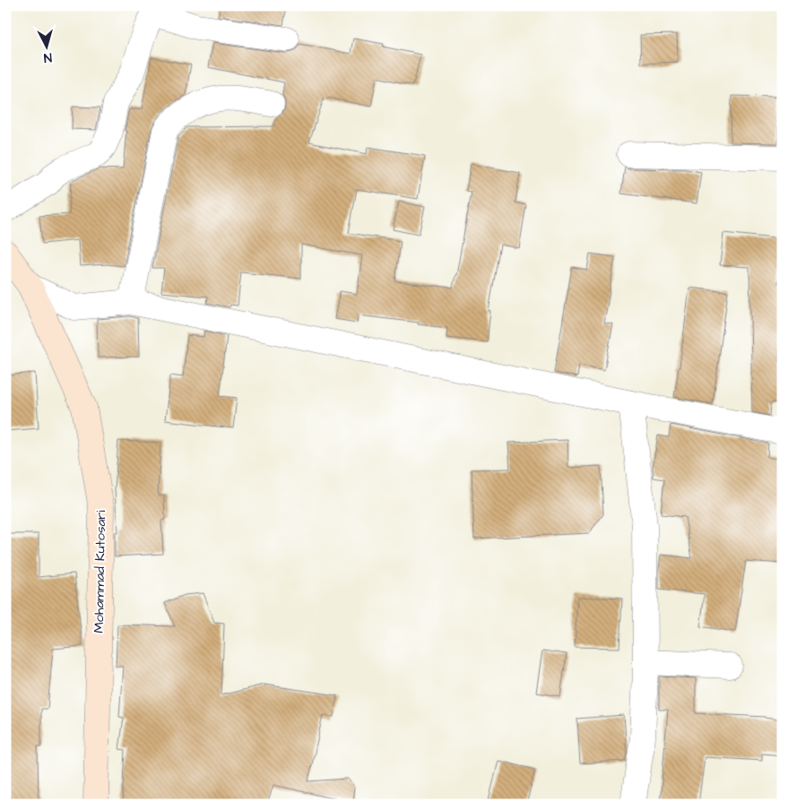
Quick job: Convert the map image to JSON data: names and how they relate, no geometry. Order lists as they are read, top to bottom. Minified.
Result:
{"streets":{"street":["Mohammad Kutosari"]},"north":"bottom"}
